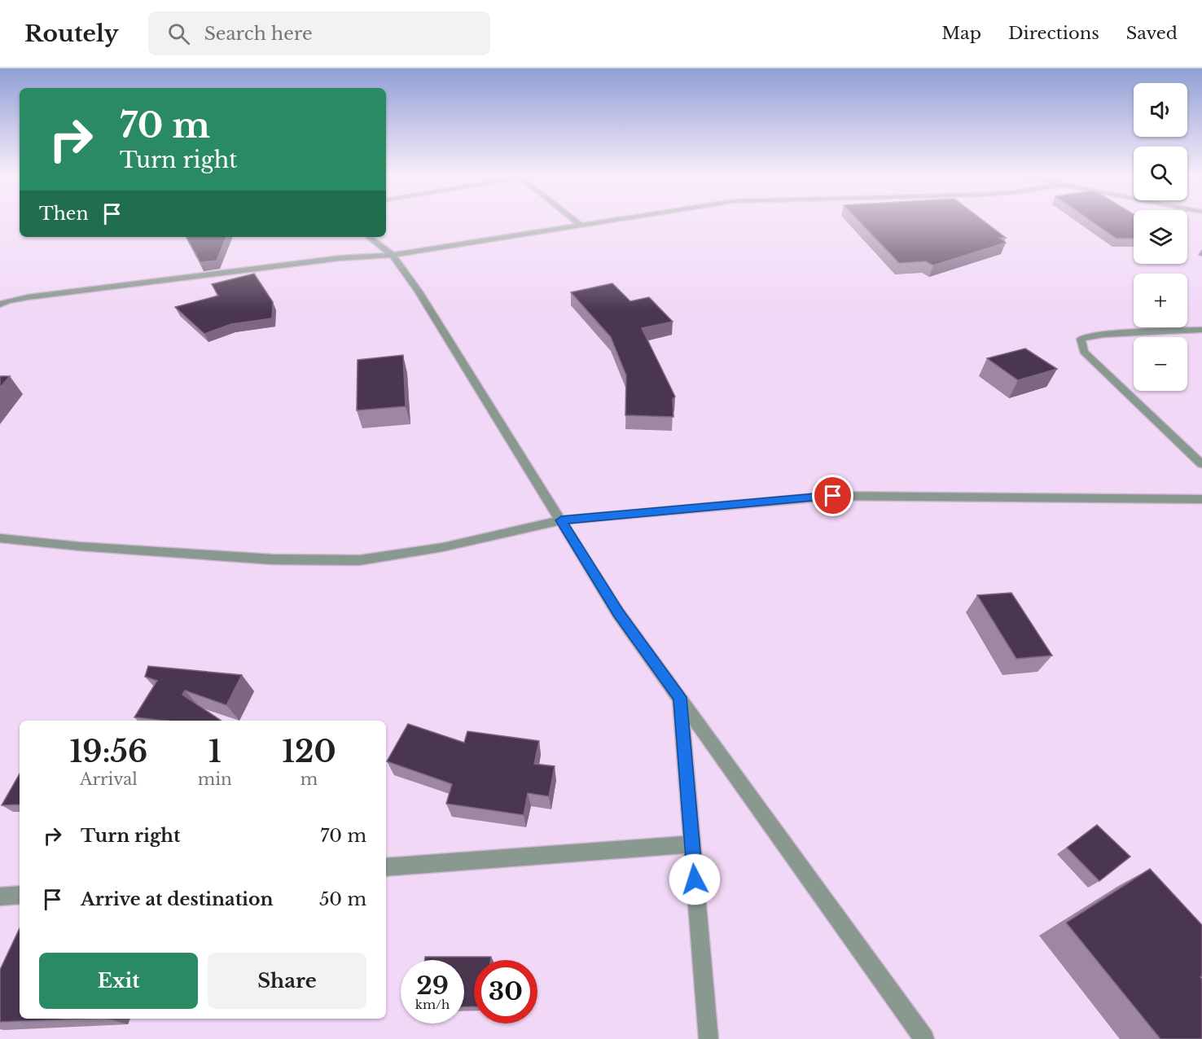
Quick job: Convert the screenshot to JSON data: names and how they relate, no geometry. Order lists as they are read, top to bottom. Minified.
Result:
{"page":{"header":"Routely","search":"Search here","nav":["Map","Directions","Saved"],"map_buttons":["+","−"],"turn":["70 m","Turn right"],"then":"Then","eta":["19:56","Arrival","1","min","120","m"],"list":[{"name":"Turn right","value":"70 m"},{"name":"Arrive at destination","value":"50 m"}],"buttons":["Exit","Share"],"speed":"29 km/h","limit":"30"}}
